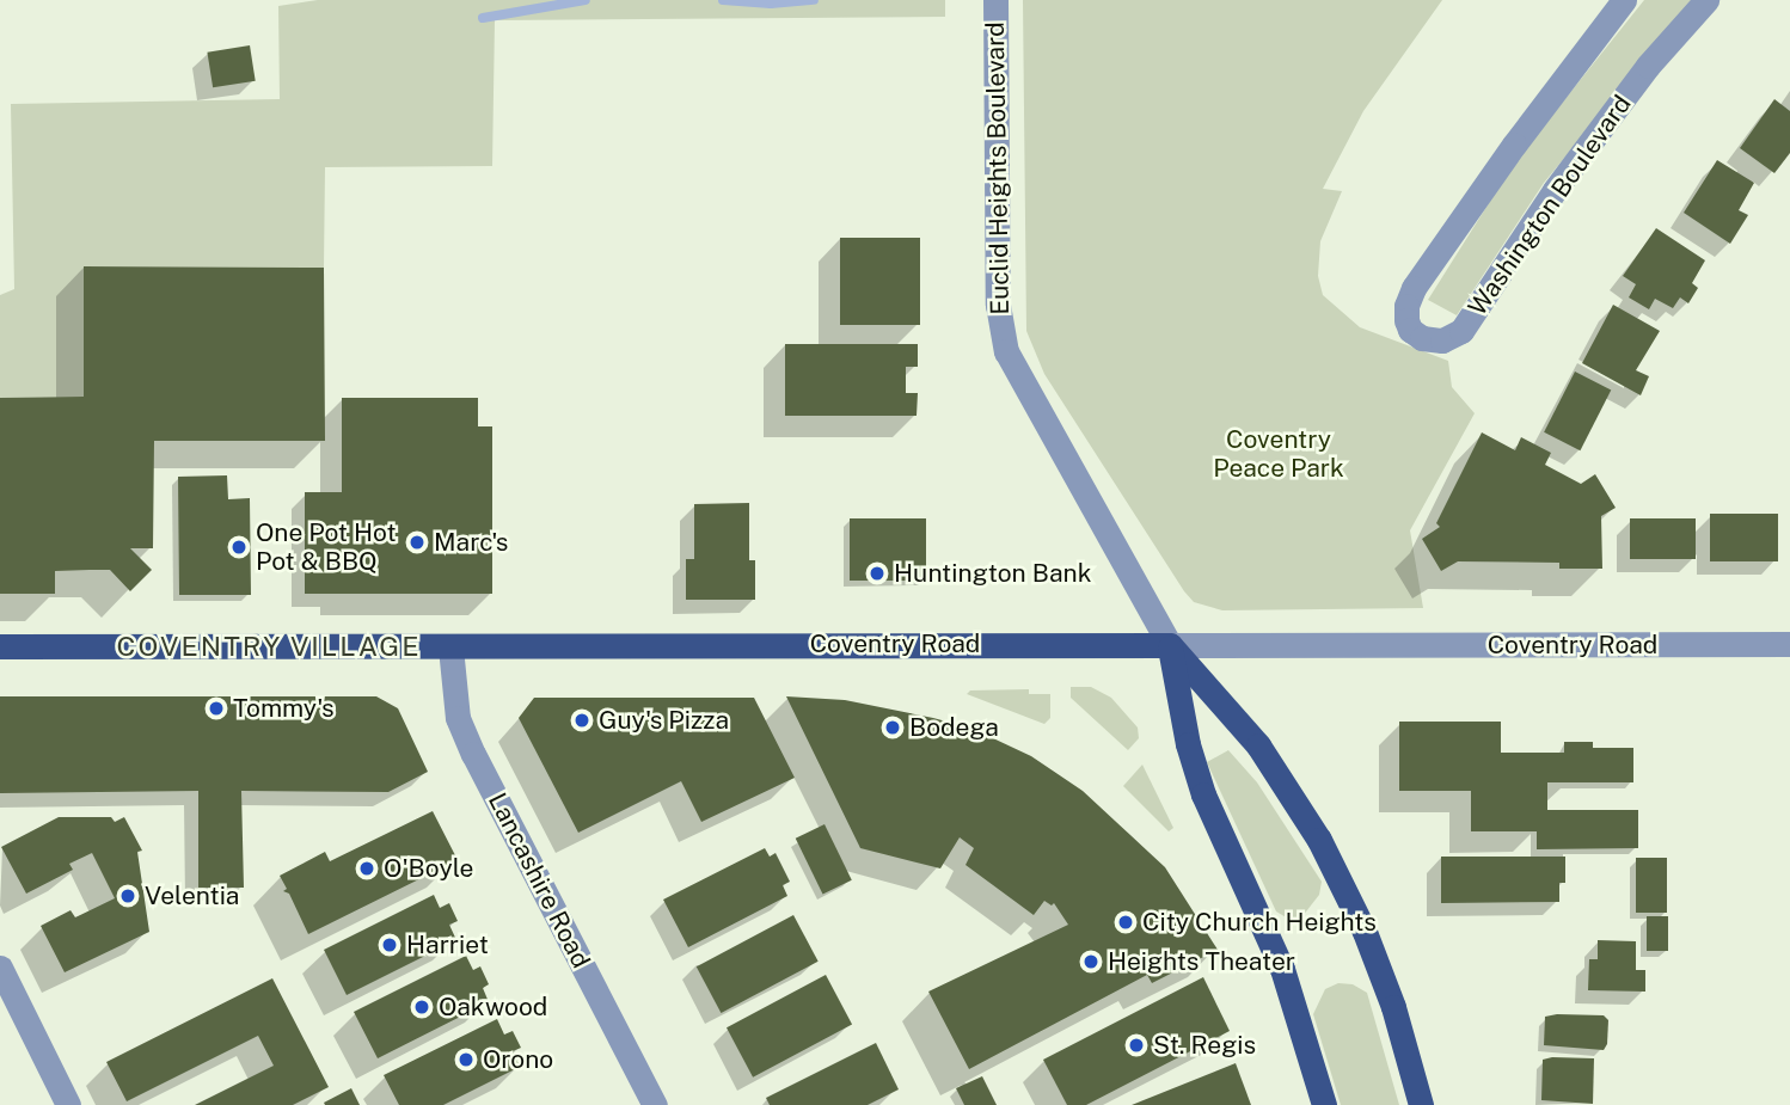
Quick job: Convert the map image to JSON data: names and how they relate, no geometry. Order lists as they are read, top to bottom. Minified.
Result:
{"streets":{"main road":["Euclid Heights Boulevard","Coventry Road"],"street":["Washington Boulevard","Lancashire Road"]},"crossings":[["Euclid Heights Boulevard","Coventry Road"],["Coventry Road","Lancashire Road"]],"districts":["COVENTRY VILLAGE"],"parks":["Coventry Peace Park"],"places":["Marc's","One Pot Hot Pot & BBQ","Huntington Bank","Tommy's","Guy's Pizza","Bodega","O'Boyle","Velentia","City Church Heights","Harriet","Heights Theater","Oakwood","St. Regis","Orono"]}
